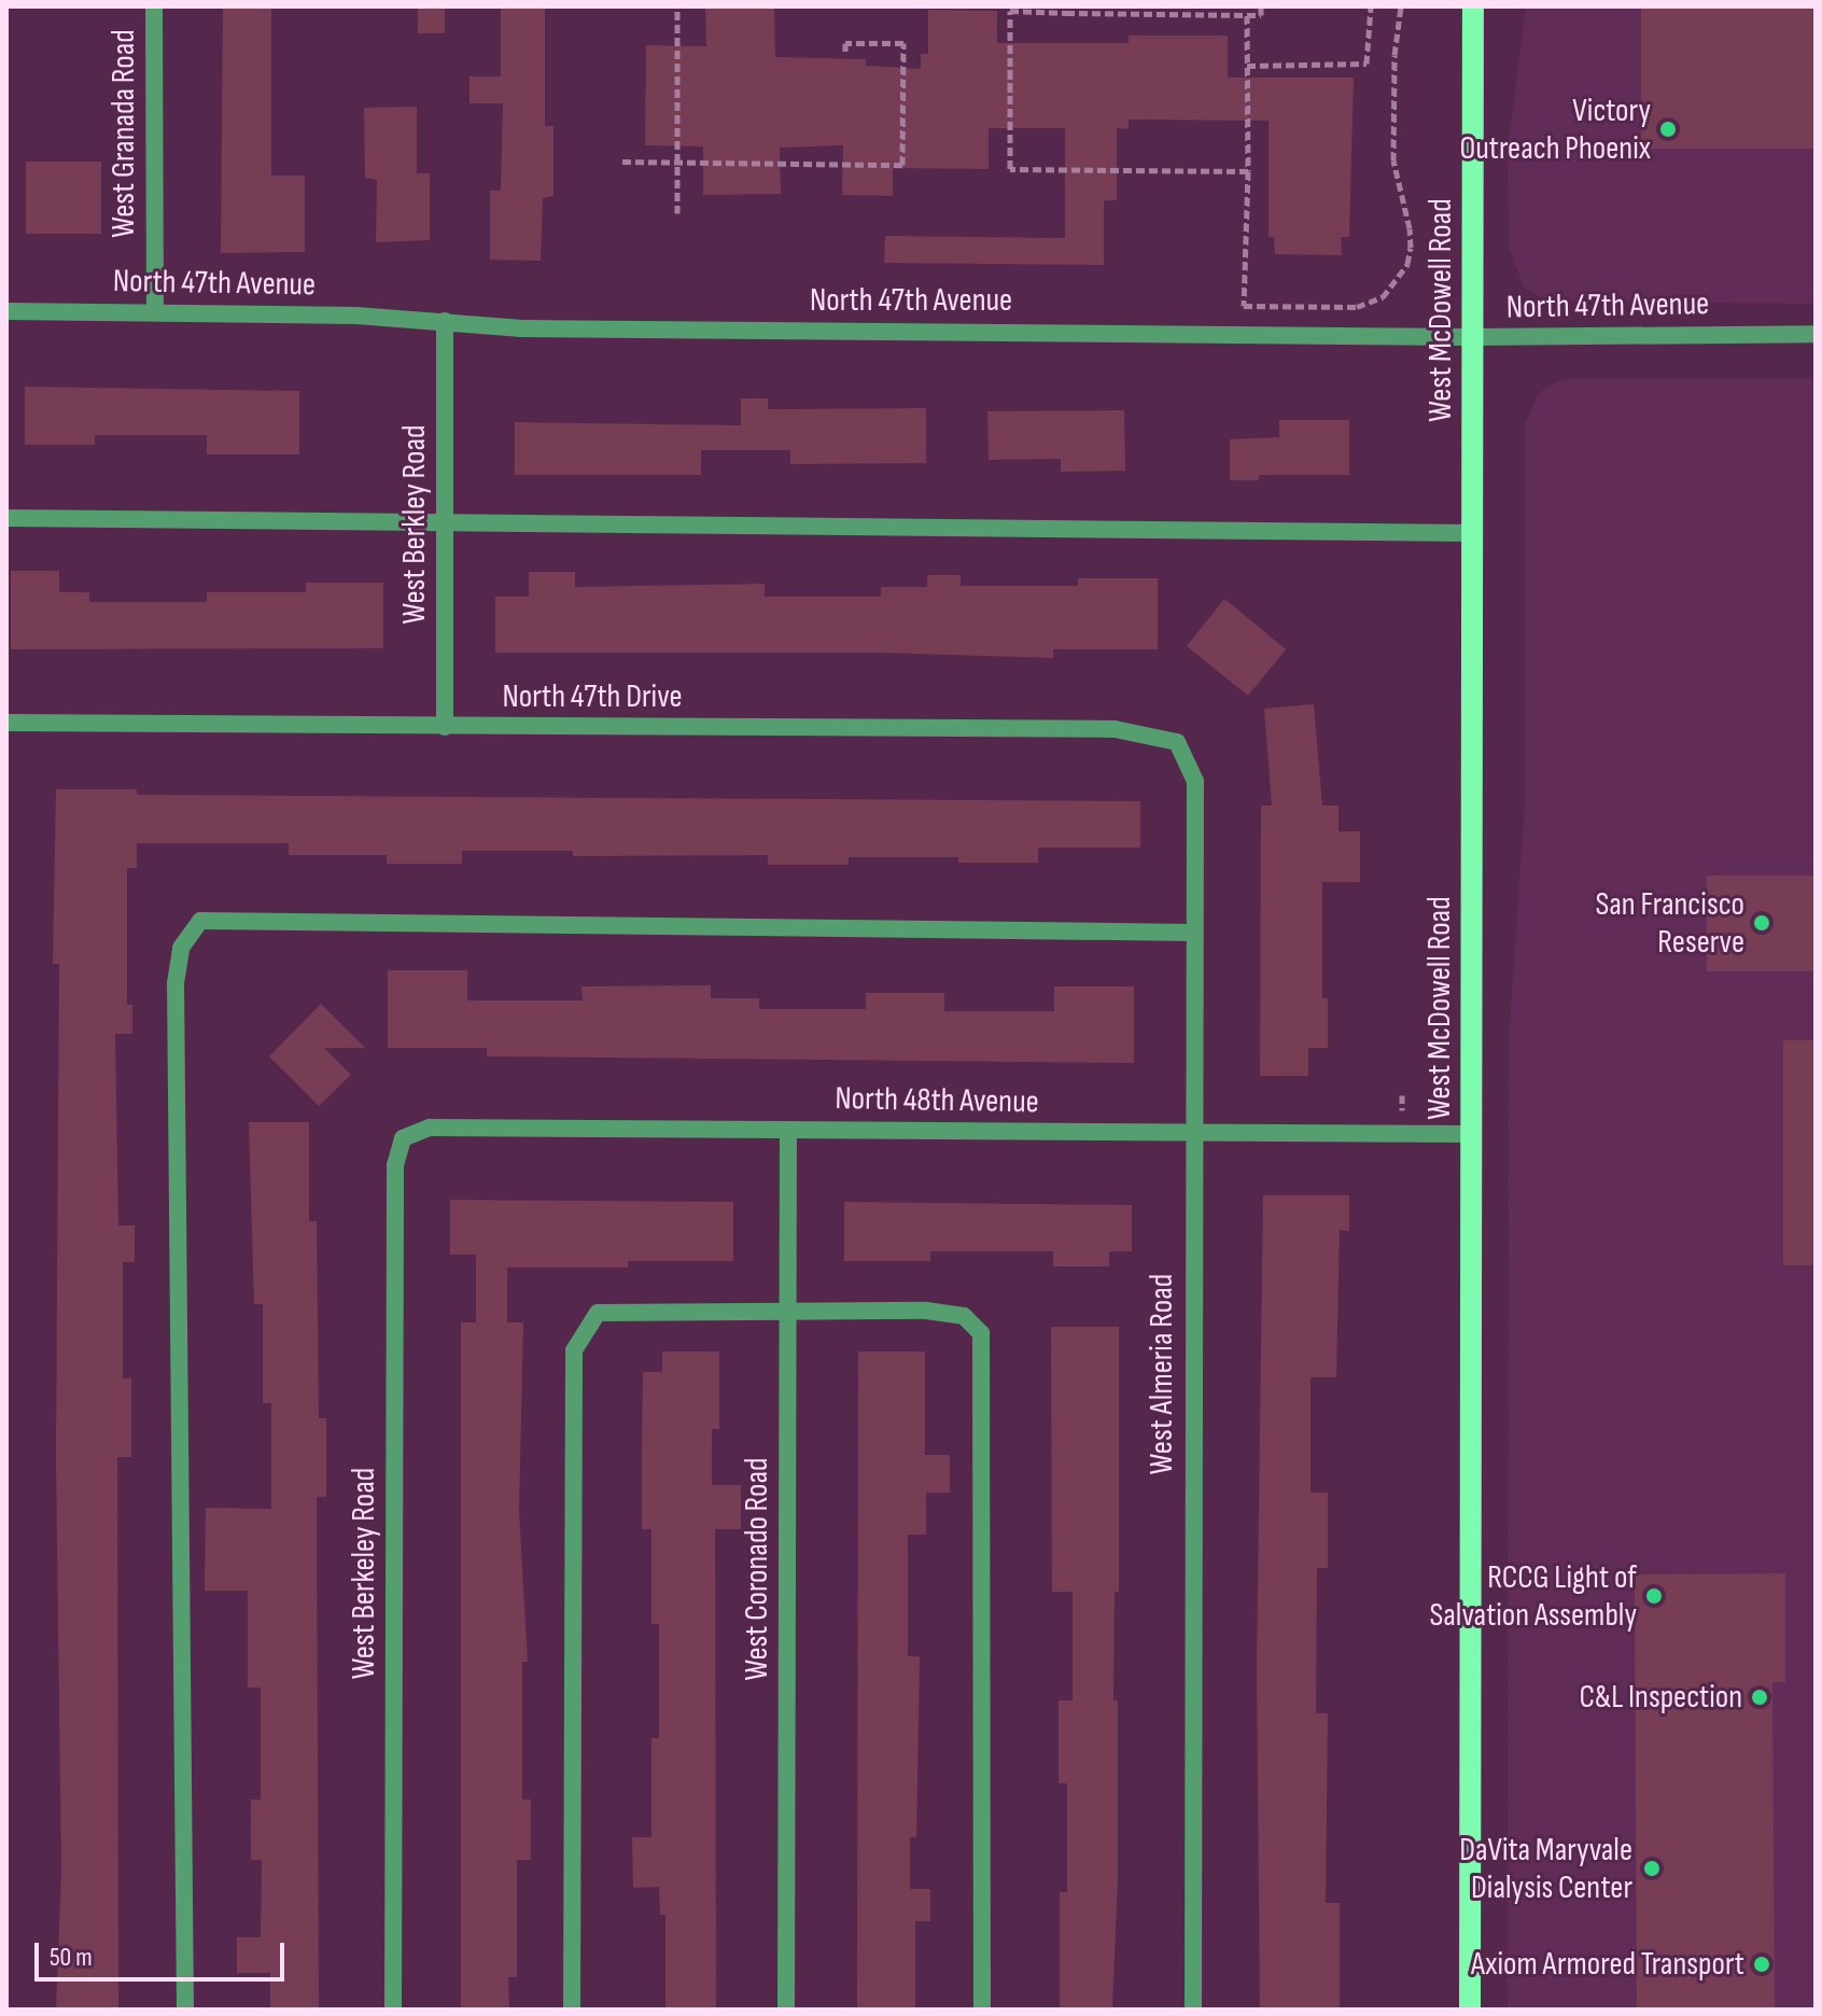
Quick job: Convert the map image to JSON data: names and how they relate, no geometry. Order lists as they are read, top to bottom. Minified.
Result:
{"streets":{"main road":["West McDowell Road"],"street":["West Granada Road","North 47th Avenue","West Berkley Road","North 47th Drive","North 48th Avenue","West Almeria Road","West Coronado Road","West Berkeley Road"]},"crossings":[["West Granada Road","North 47th Avenue"],["North 47th Avenue","West McDowell Road"],["North 47th Avenue","West Berkley Road"],["West McDowell Road","North 48th Avenue"],["West Berkley Road","North 47th Drive"],["North 47th Drive","West Almeria Road"],["North 48th Avenue","West Almeria Road"],["North 48th Avenue","West Coronado Road"],["North 48th Avenue","West Berkeley Road"]],"places":["Victory Outreach Phoenix","San Francisco Reserve","RCCG Light of Salvation Assembly","C&L Inspection","DaVita Maryvale Dialysis Center","Axiom Armored Transport"],"scale_bar":"50 m"}
